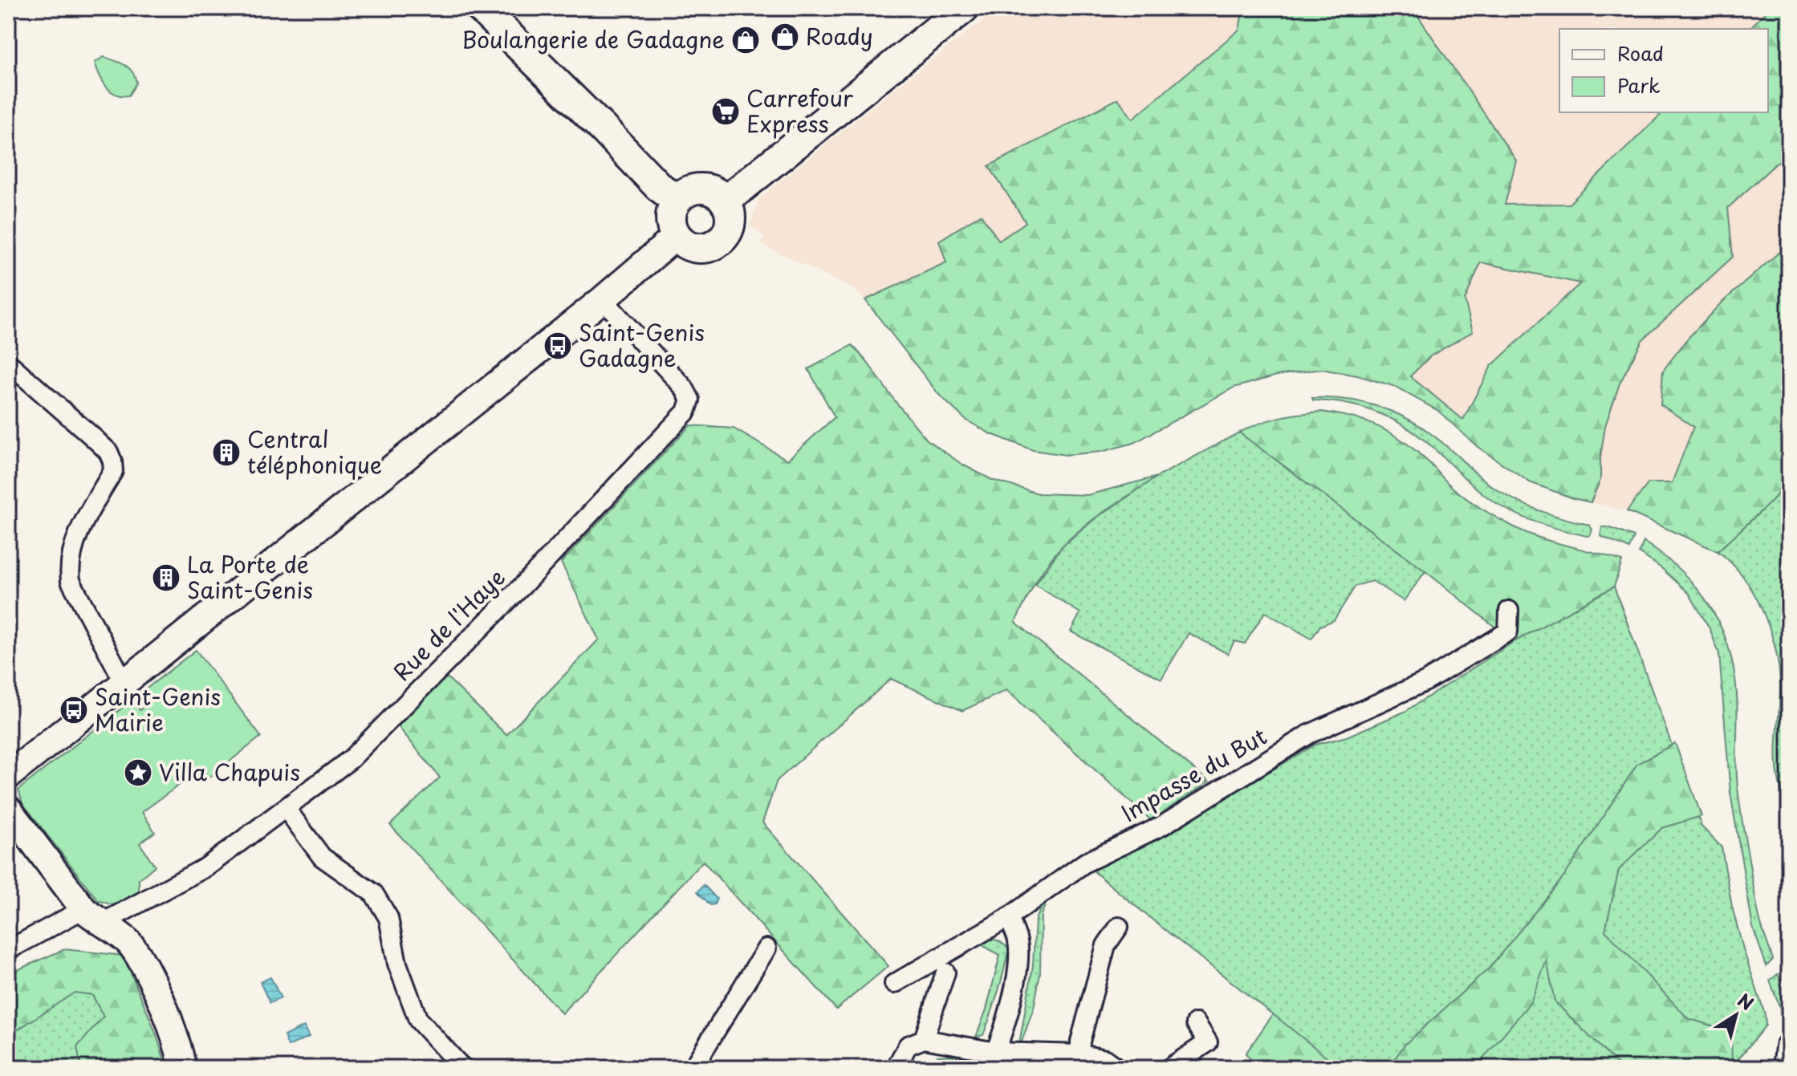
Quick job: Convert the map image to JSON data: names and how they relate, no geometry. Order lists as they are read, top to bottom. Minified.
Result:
{"streets":{"street":["Rue de l'Haye","Impasse du But"]},"places":{"shop":["Roady","Boulangerie de Gadagne"],"supermarket":["Carrefour Express"],"bus stop":["Saint-Genis Gadagne","Saint-Genis Mairie"],"building":["Central téléphonique","La Porte de Saint-Genis"],"place":["Villa Chapuis"]},"legend":["Road","Park"],"north":"top right"}
